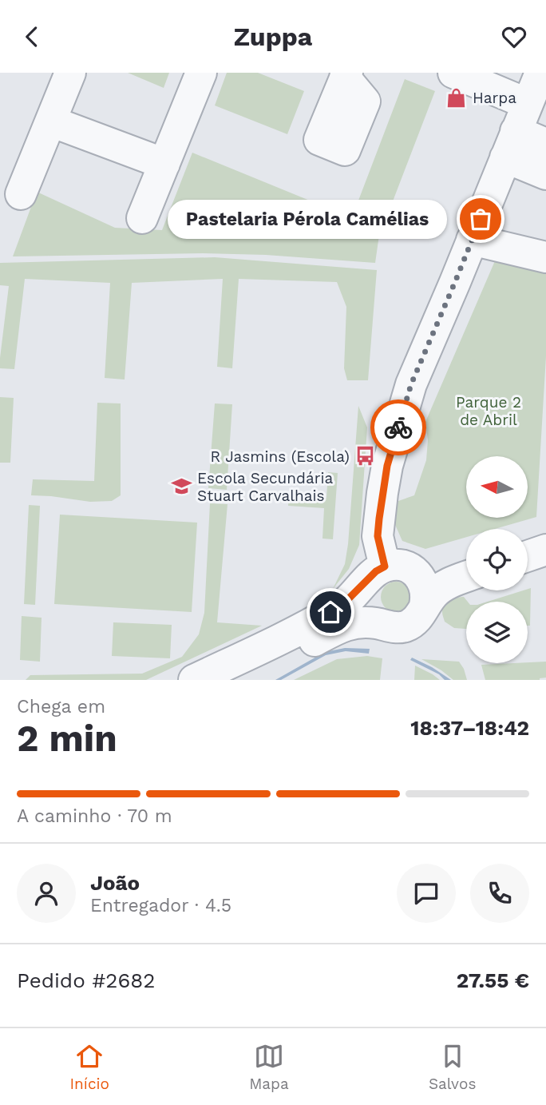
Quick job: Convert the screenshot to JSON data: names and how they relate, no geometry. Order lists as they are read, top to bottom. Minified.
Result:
{"parks":["Parque 2 de Abril"],"places":{"shop":["Harpa"],"other":["Pastelaria Pérola Camélias"],"bus stop":["R Jasmins (Escola)"],"school or university":["Escola Secundária Stuart Carvalhais"]},"north":"left","page":{"header":"Zuppa","bubble":"Pastelaria Pérola Camélias","heading":["2 min","Chega em","18:37–18:42"],"panel":["João","Entregador · 4.5","Pedido #2682","27.55 €"],"bar":"A caminho · 70 m","tabs":["Início","Mapa","Salvos"]}}
